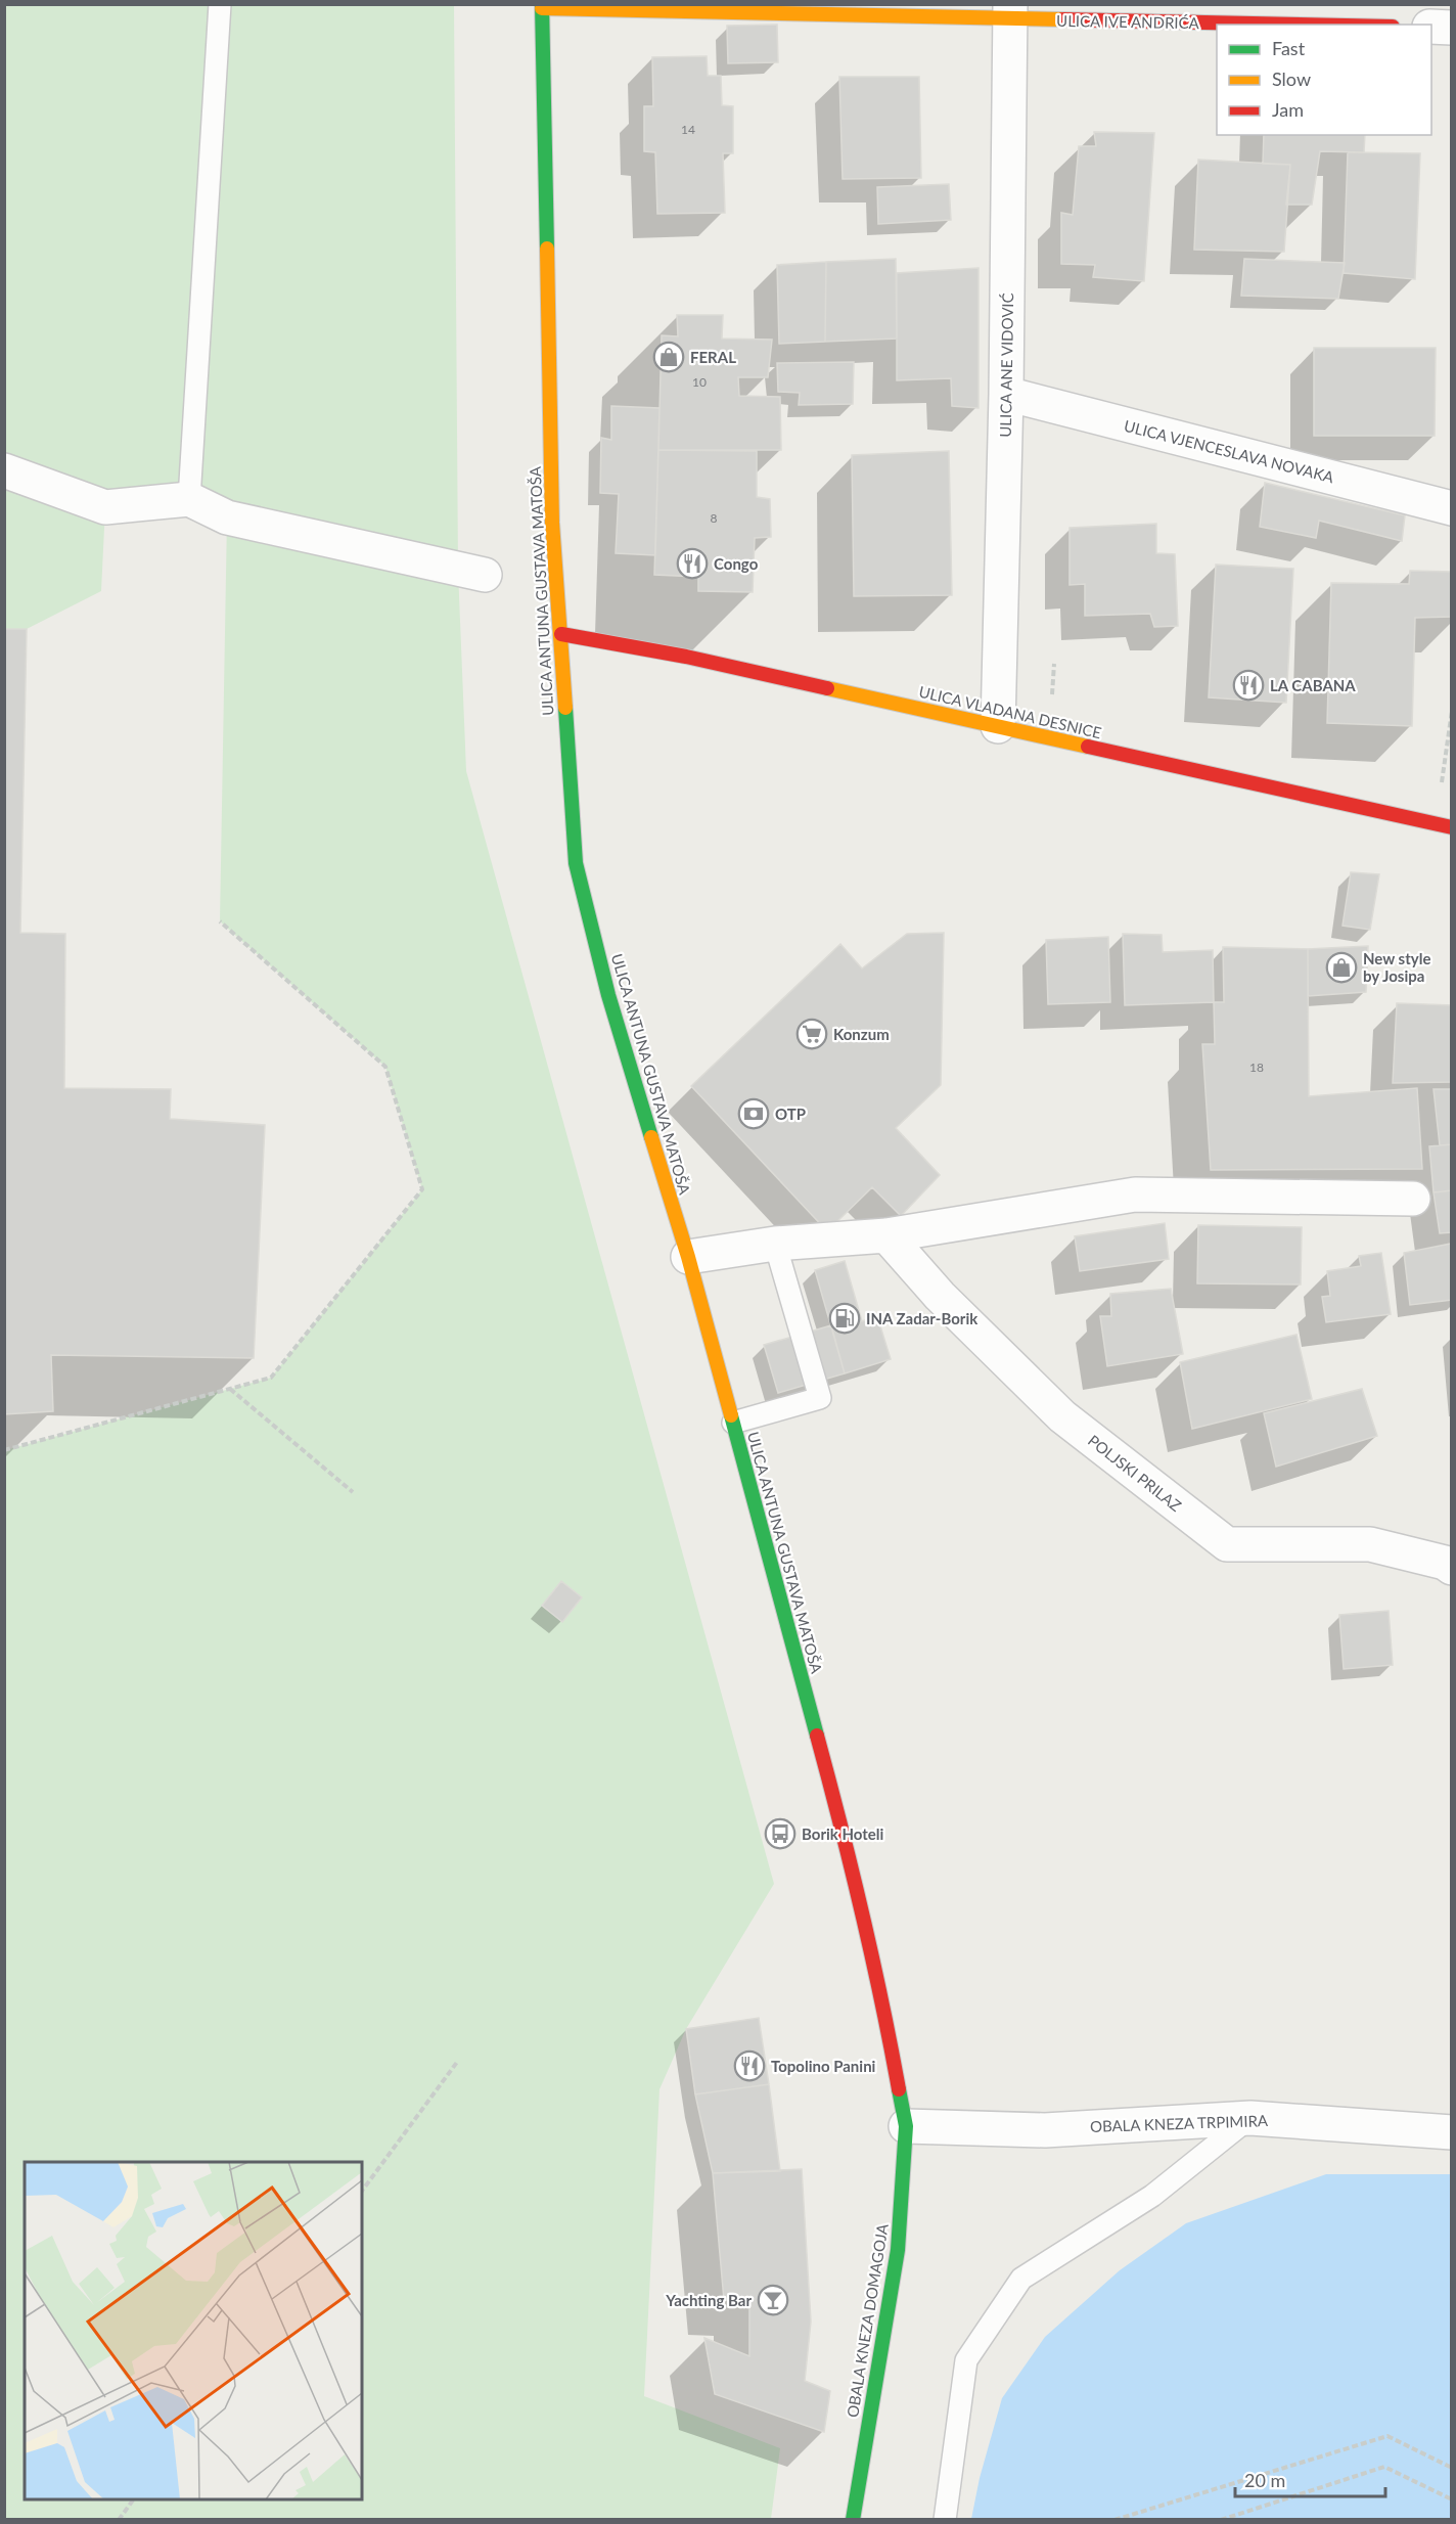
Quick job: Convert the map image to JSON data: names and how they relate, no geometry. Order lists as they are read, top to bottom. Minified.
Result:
{"streets":{"street":["ULICA IVE ANDRIĆA","ULICA ANE VIDOVIĆ","ULICA VJENCESLAVA NOVAKA","ULICA ANTUNA GUSTAVA MATOŠA","ULICA VLADANA DESNICE","POLJSKI PRILAZ","OBALA KNEZA TRPIMIRA","OBALA KNEZA DOMAGOJA"]},"crossings":[["ULICA IVE ANDRIĆA","ULICA ANE VIDOVIĆ"],["ULICA IVE ANDRIĆA","ULICA ANTUNA GUSTAVA MATOŠA"],["ULICA ANE VIDOVIĆ","ULICA VJENCESLAVA NOVAKA"],["ULICA ANE VIDOVIĆ","ULICA VLADANA DESNICE"],["ULICA ANTUNA GUSTAVA MATOŠA","ULICA VLADANA DESNICE"],["ULICA ANTUNA GUSTAVA MATOŠA","OBALA KNEZA TRPIMIRA"],["ULICA ANTUNA GUSTAVA MATOŠA","OBALA KNEZA DOMAGOJA"],["OBALA KNEZA TRPIMIRA","OBALA KNEZA DOMAGOJA"]],"places":{"shop":["FERAL","New style by Josipa"],"restaurant":["Congo","LA CABANA","Topolino Panini"],"supermarket":["Konzum"],"bank":["OTP"],"fuel station":["INA Zadar-Borik"],"bus stop":["Borik Hoteli"],"bar":["Yachting Bar"]},"house_numbers":["14","10","8","18"],"legend":["Fast","Slow","Jam"],"scale_bar":"20 m"}
